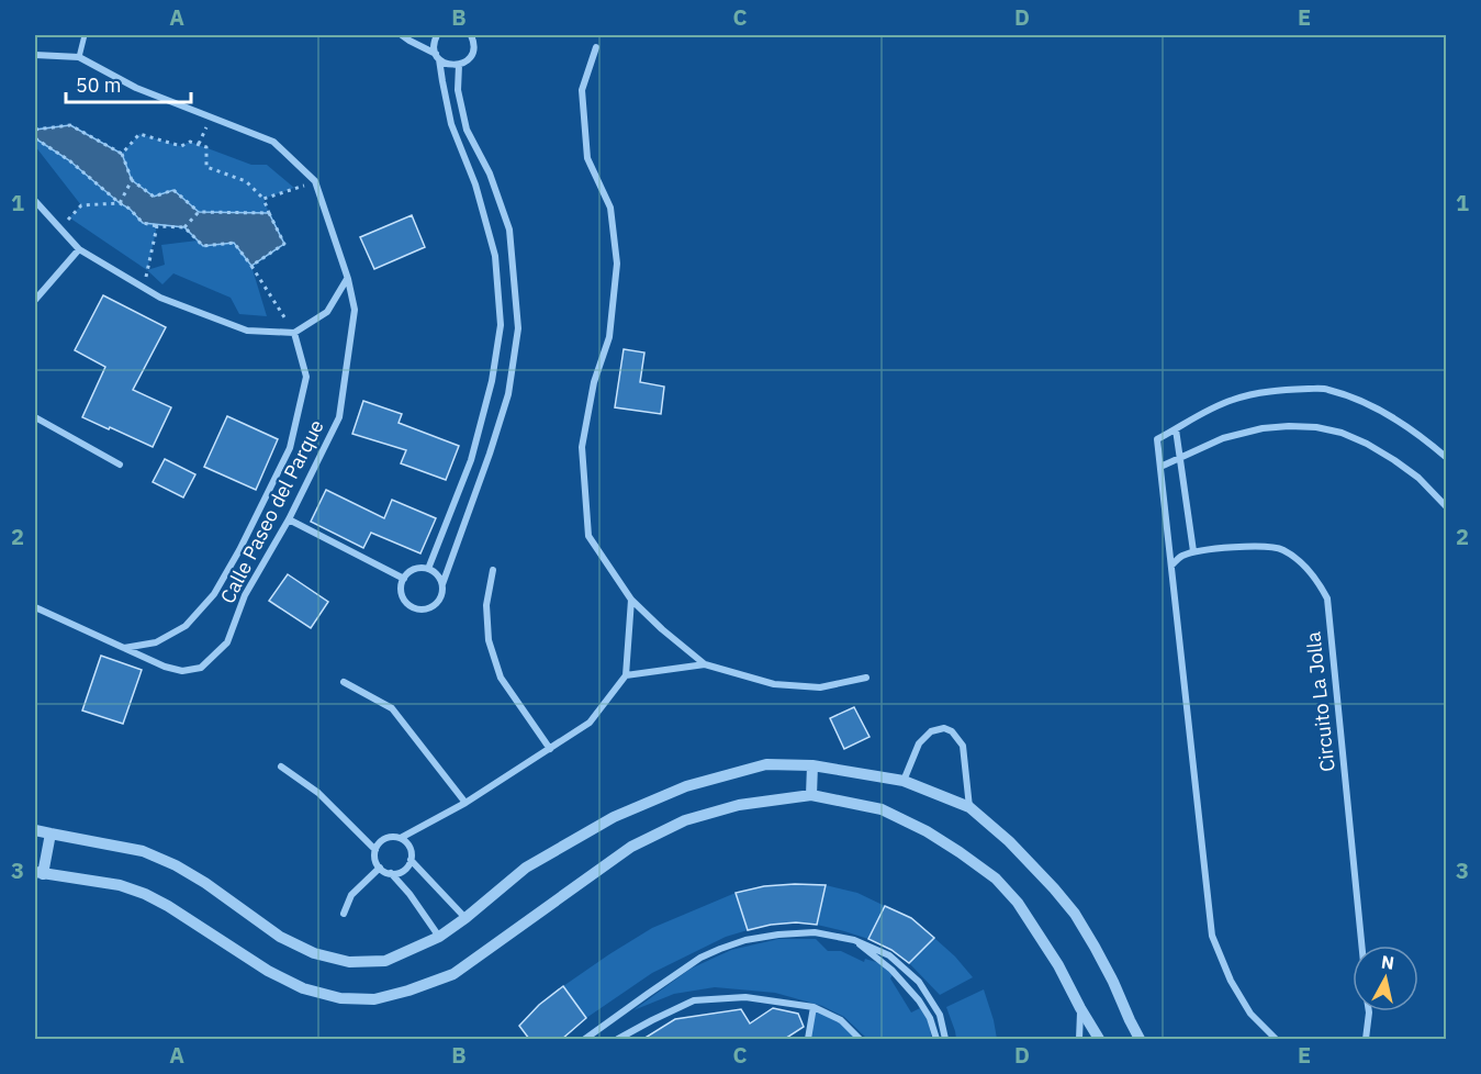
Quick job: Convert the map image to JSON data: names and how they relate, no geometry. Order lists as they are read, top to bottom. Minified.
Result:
{"streets":{"street":["Calle Paseo del Parque","Circuito La Jolla"]},"scale_bar":"50 m","north":"top","grid":{"columns":["A","B","C","D","E"],"rows":["1","2","3"]}}
